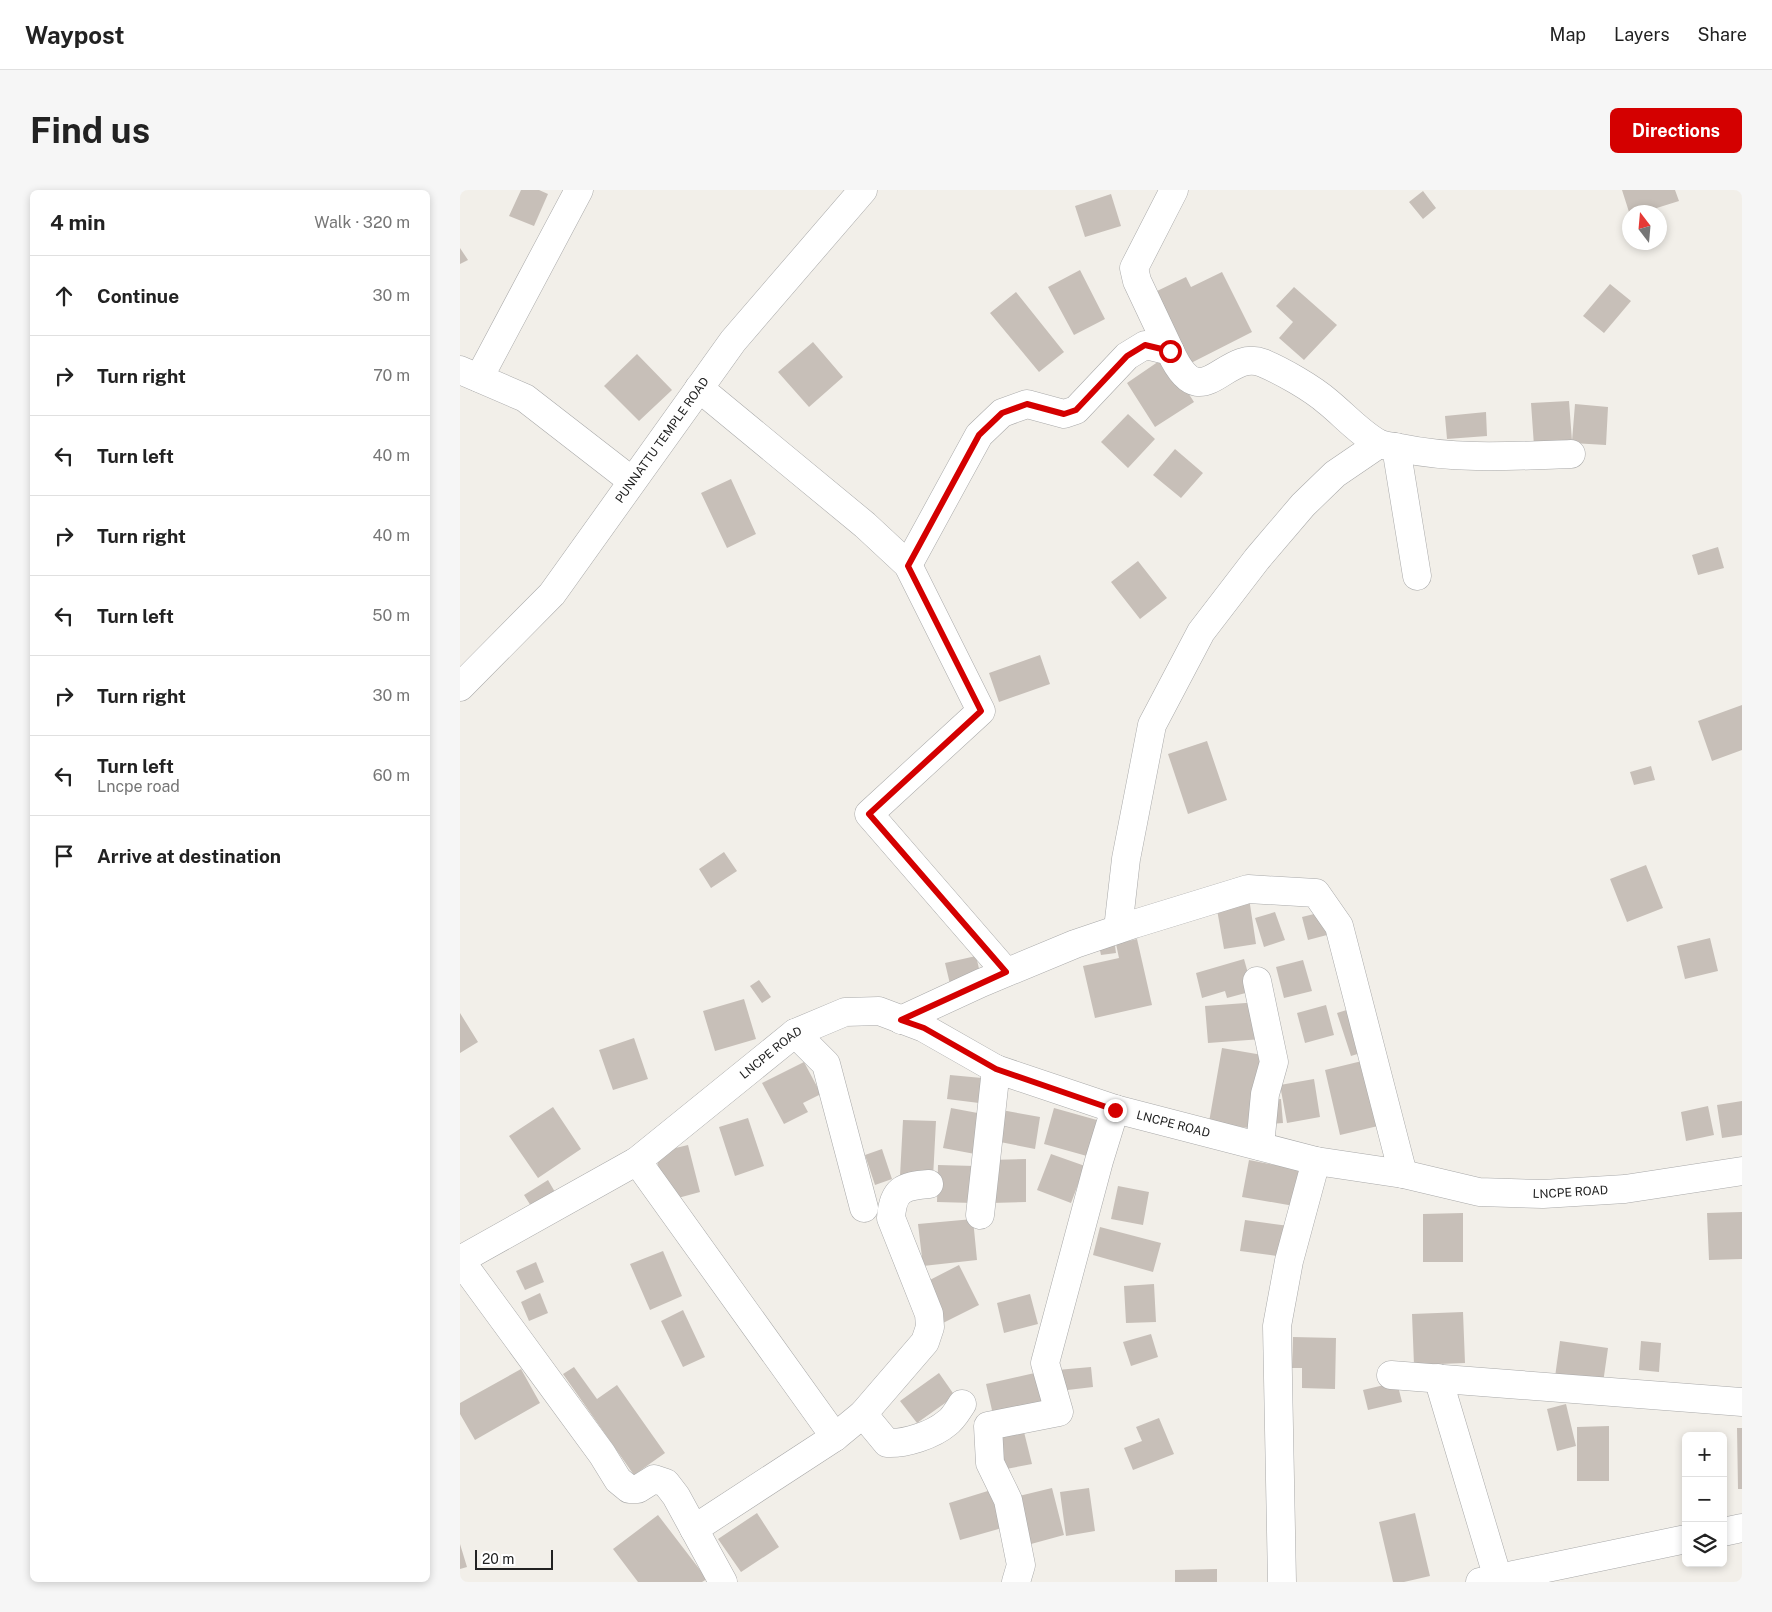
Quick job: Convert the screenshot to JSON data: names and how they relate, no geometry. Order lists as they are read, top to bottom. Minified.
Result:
{"streets":{"street":["PUNNATTU TEMPLE ROAD","LNCPE ROAD"]},"scale_bar":"20 m","north":"top","page":{"header":"Waypost","nav":["Map","Layers","Share"],"buttons":"Directions","title":"Find us","heading":["4 min","Walk · 320 m"],"list":[["Continue","30 m"],["Turn right","70 m"],["Turn left","40 m"],["Turn right","40 m"],["Turn left","50 m"],["Turn right","30 m"],["Turn left","Lncpe road","60 m"],"Arrive at destination"],"map_buttons":["+","−"],"scale":"20 m"}}
